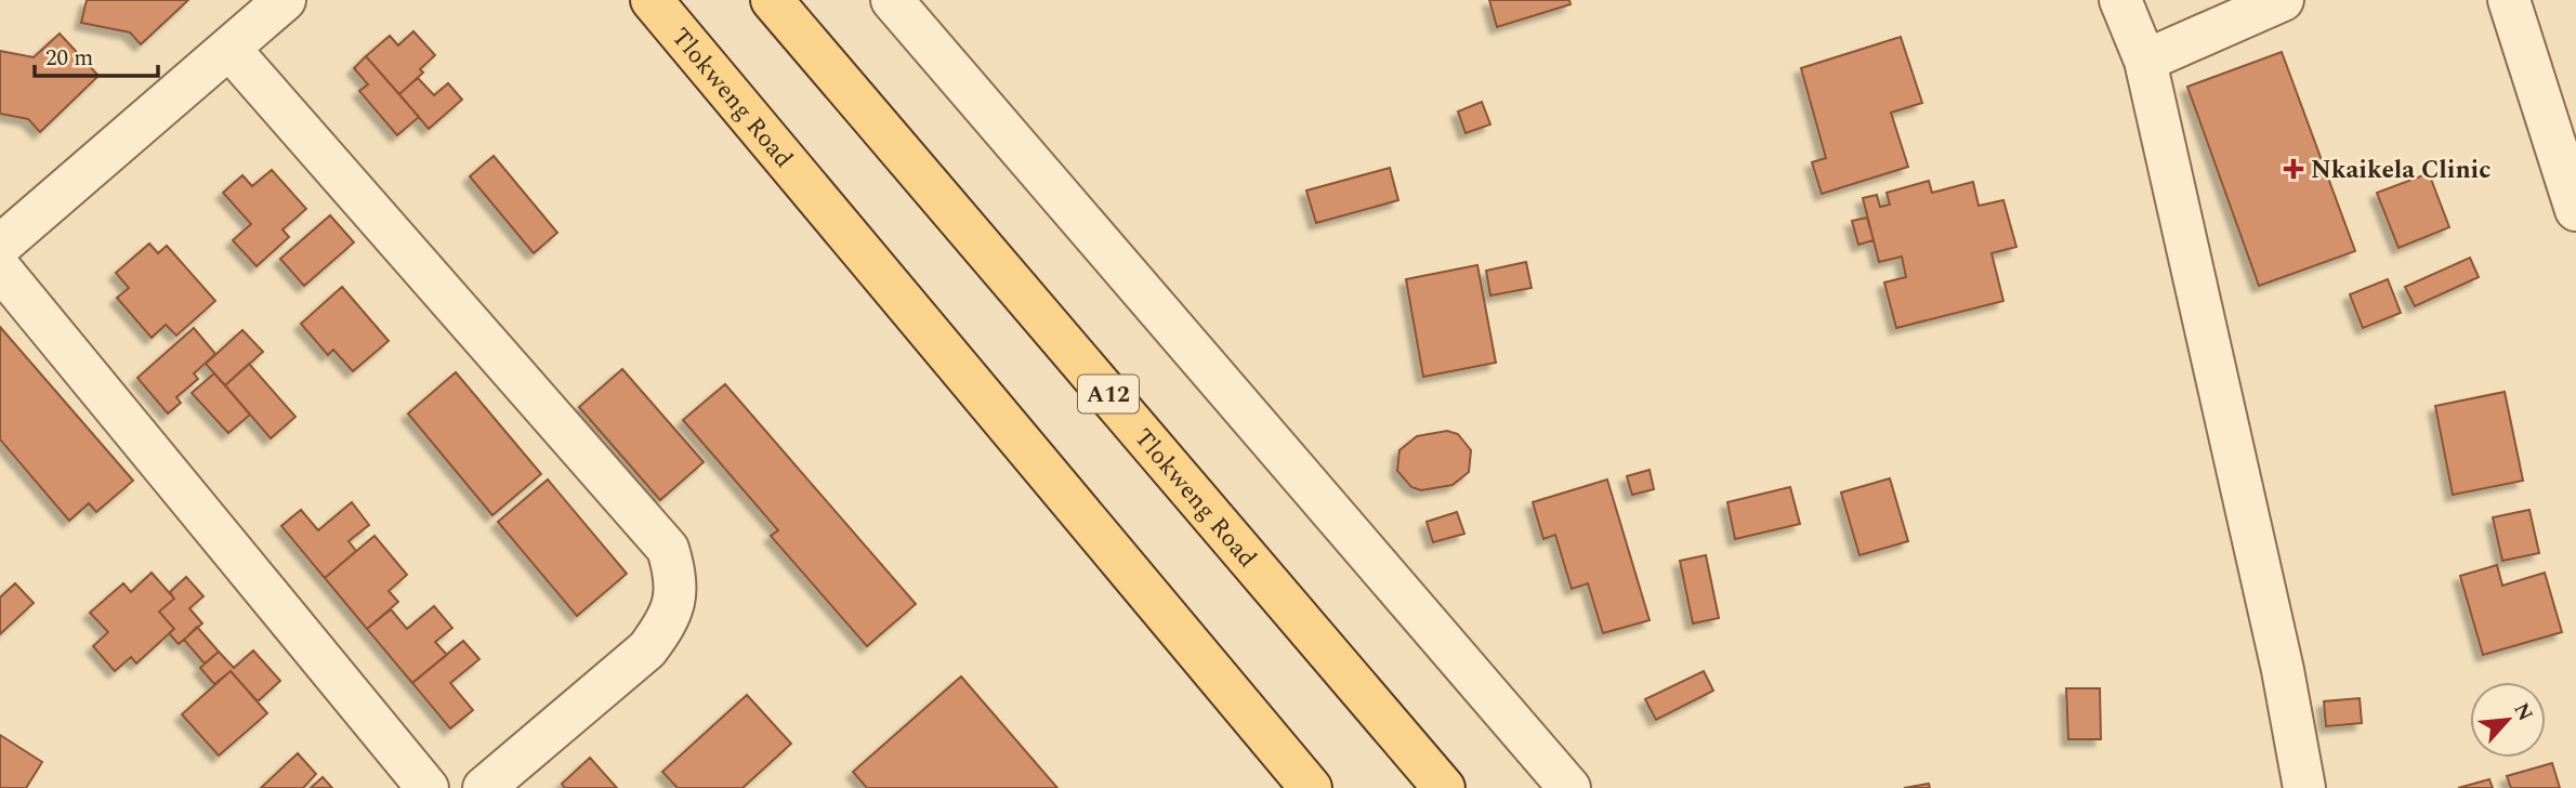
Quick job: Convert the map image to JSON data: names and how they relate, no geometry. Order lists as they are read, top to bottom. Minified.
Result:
{"streets":{"main road":["Tlokweng Road","A12"]},"places":{"health":["Nkaikela Clinic"]},"scale_bar":"20 m","north":"top right"}
